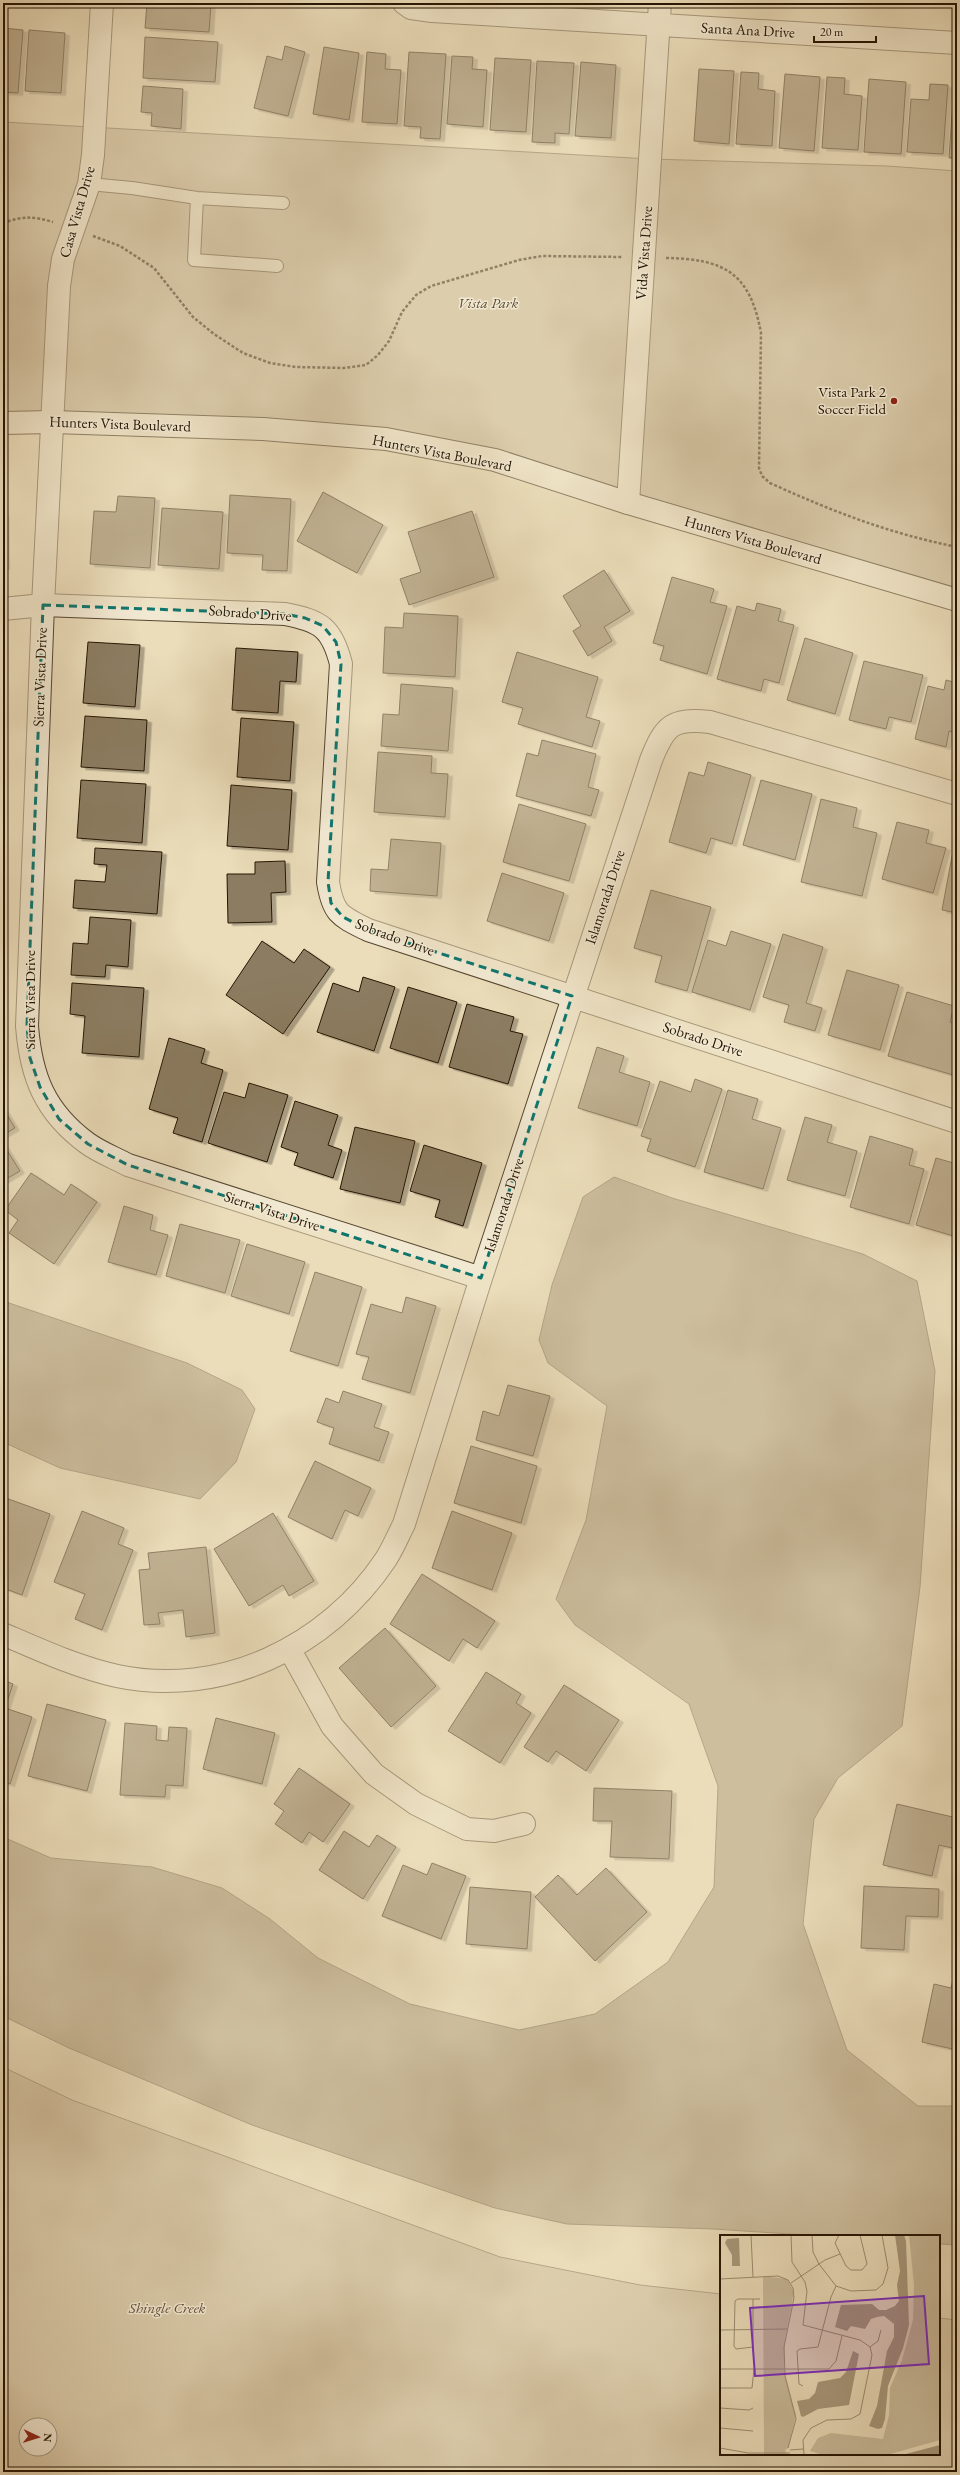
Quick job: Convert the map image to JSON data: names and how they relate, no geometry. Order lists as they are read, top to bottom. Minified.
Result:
{"streets":{"street":["Santa Ana Drive","Casa Vista Drive","Vida Vista Drive","Hunters Vista Boulevard","Sobrado Drive","Sierra Vista Drive","Islamorada Drive"]},"crossings":[["Santa Ana Drive","Vida Vista Drive"],["Casa Vista Drive","Hunters Vista Boulevard"],["Casa Vista Drive","Sierra Vista Drive"],["Vida Vista Drive","Hunters Vista Boulevard"],["Hunters Vista Boulevard","Sierra Vista Drive"],["Sobrado Drive","Sierra Vista Drive"],["Sobrado Drive","Islamorada Drive"],["Sierra Vista Drive","Islamorada Drive"]],"parks":["Vista Park","Shingle Creek"],"places":["Vista Park 2 Soccer Field"],"scale_bar":"20 m","north":"right"}
